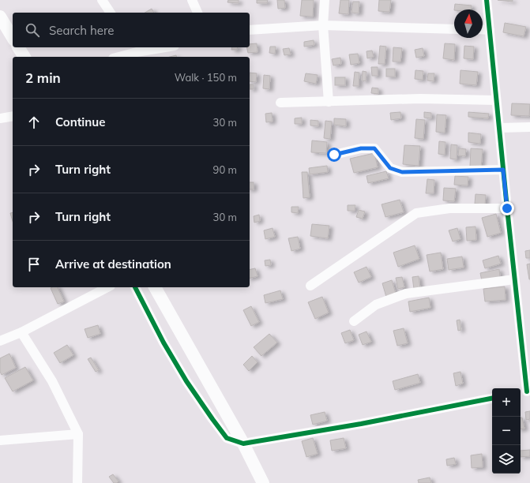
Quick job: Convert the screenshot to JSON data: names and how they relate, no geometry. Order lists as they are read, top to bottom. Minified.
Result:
{"north":"top","page":{"search":"Search here","heading":["2 min","Walk · 150 m"],"list":[["Continue","30 m"],["Turn right","90 m"],["Turn right","30 m"],"Arrive at destination"],"map_buttons":["+","−"]}}
